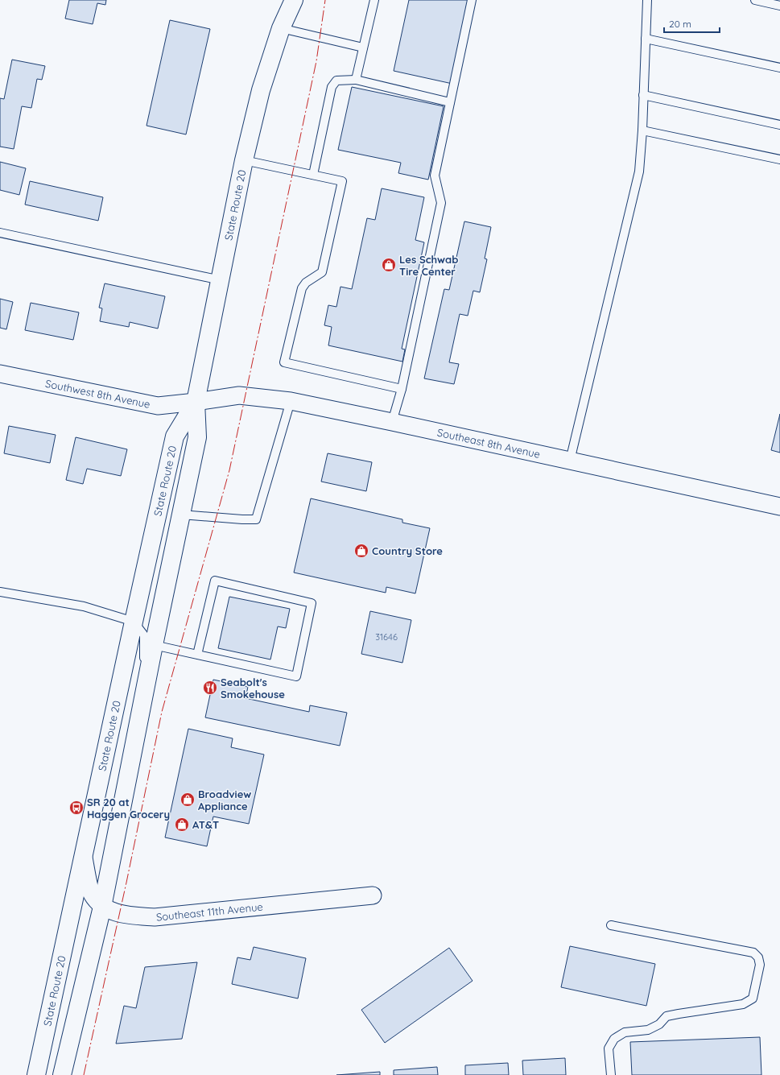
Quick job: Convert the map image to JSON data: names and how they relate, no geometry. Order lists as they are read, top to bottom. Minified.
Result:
{"streets":{"main road":["State Route 20"],"street":["Southwest 8th Avenue","Southeast 8th Avenue","Southeast 11th Avenue"]},"crossings":[["State Route 20","Southwest 8th Avenue"],["State Route 20","Southeast 8th Avenue"],["State Route 20","Southeast 11th Avenue"],["Southwest 8th Avenue","Southeast 8th Avenue"]],"places":{"shop":["Les Schwab Tire Center","Country Store","Broadview Appliance","AT&T"],"restaurant":["Seabolt's Smokehouse"],"bus stop":["SR 20 at Haggen Grocery"]},"house_numbers":["31646"],"scale_bar":"20 m"}
